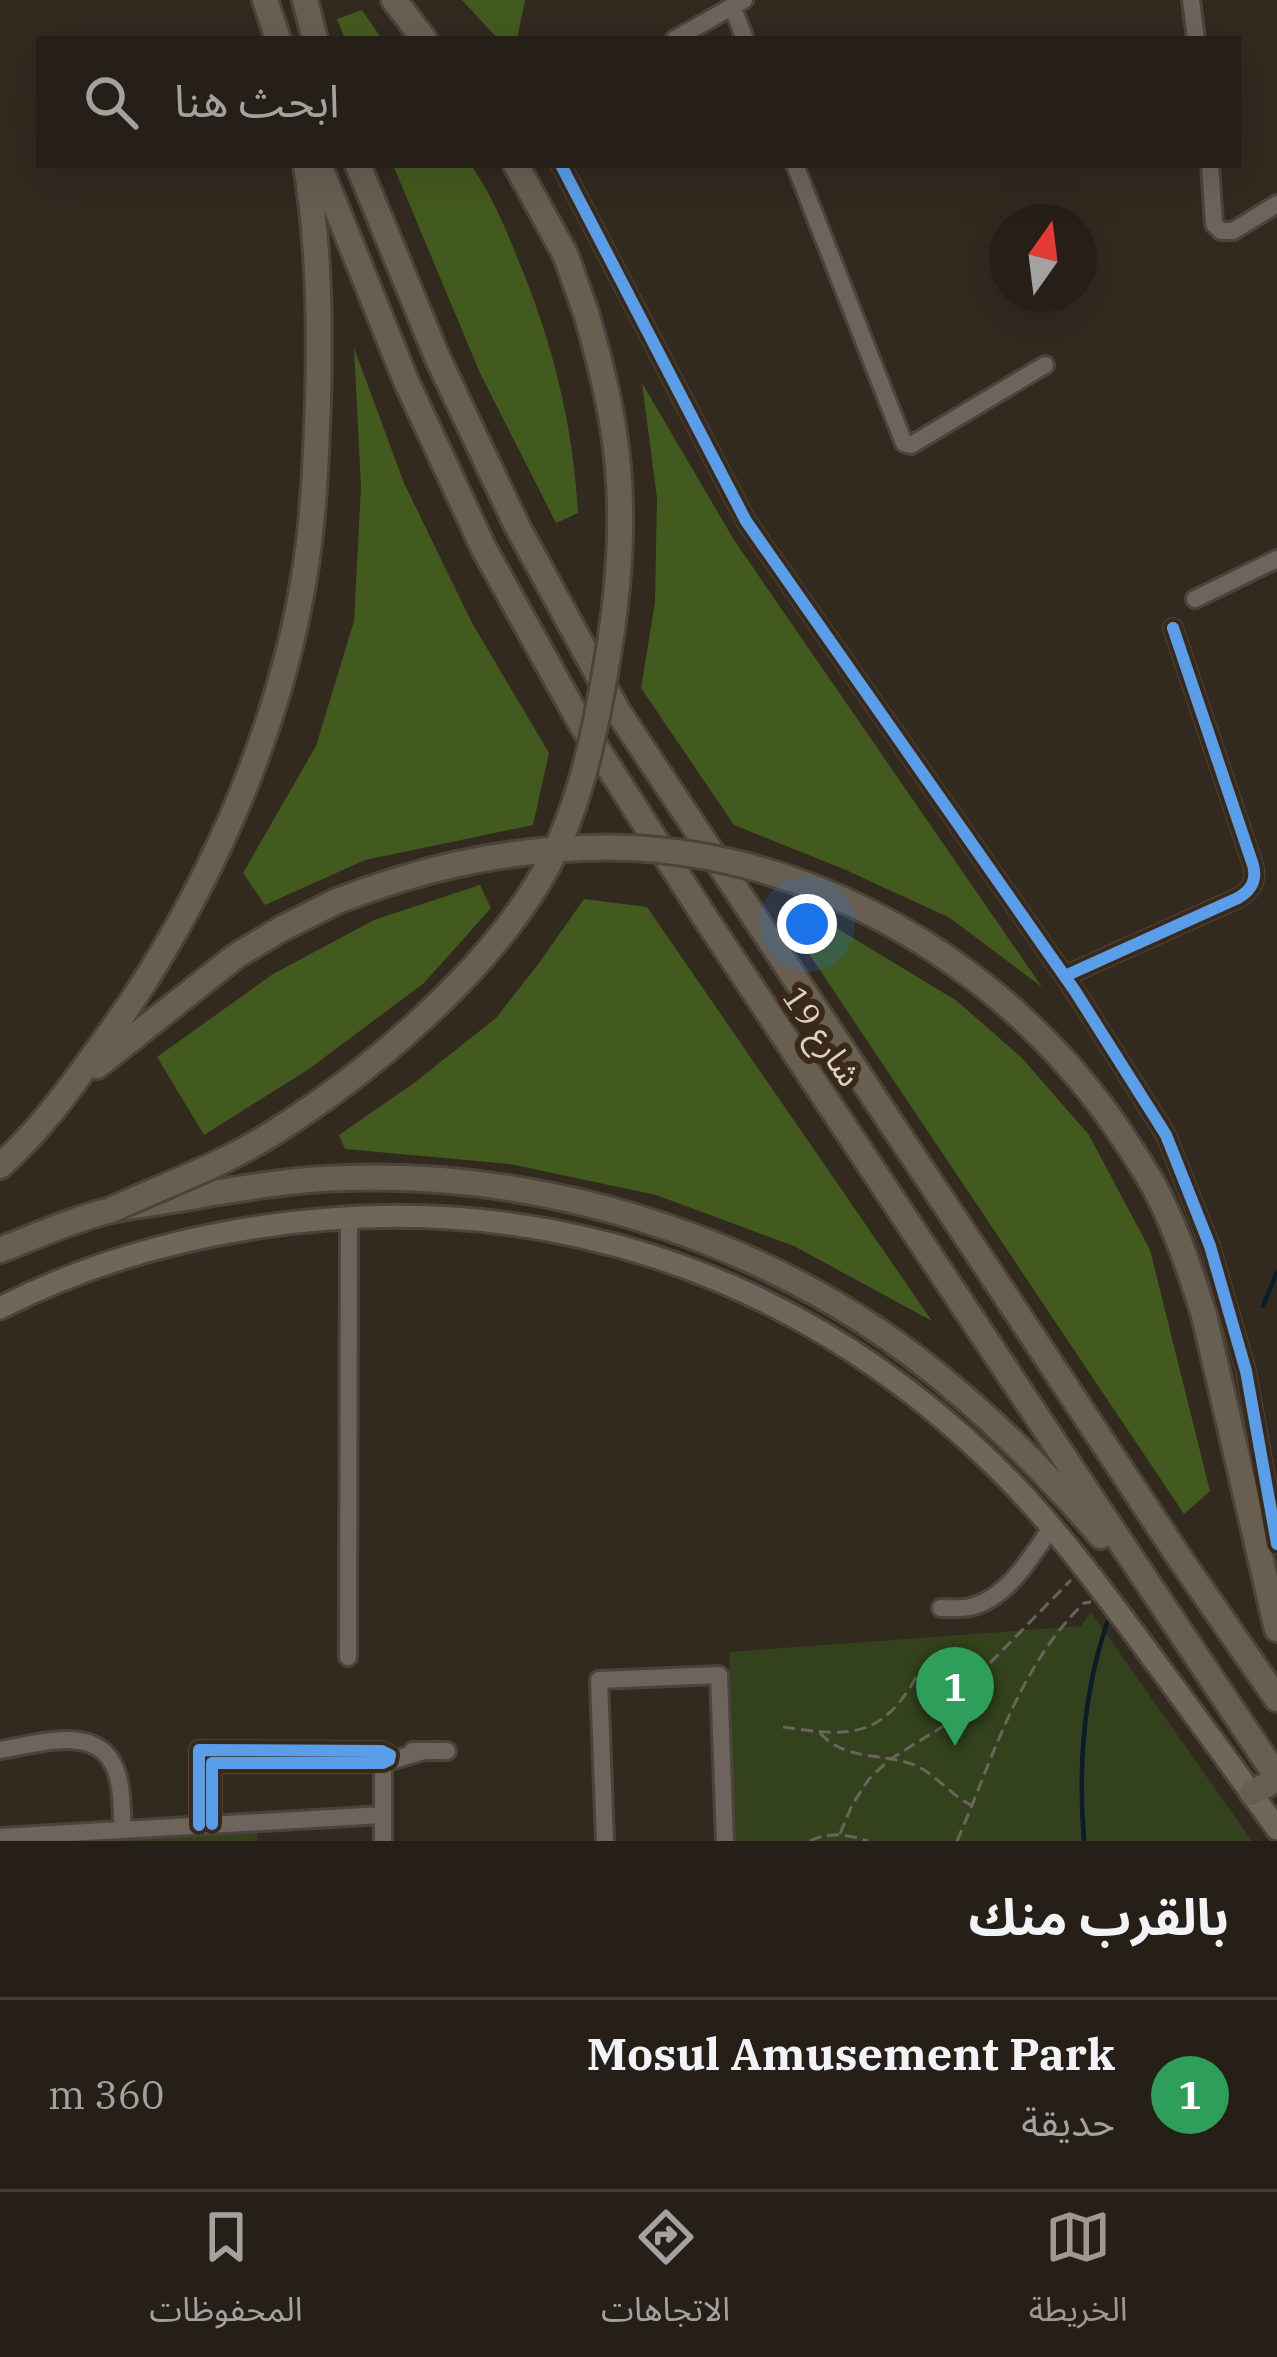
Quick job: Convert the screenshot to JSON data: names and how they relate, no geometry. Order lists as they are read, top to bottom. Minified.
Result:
{"streets":{"highway":["شارع 19"]},"north":"top","page":{"search":"ابحث هنا","pins":"1","heading":"بالقرب منك","list":[{"mark":"1","name":"Mosul Amusement Park","note":"حديقة","value":"360 m"}],"nav":["الخريطة","الاتجاهات","المحفوظات"]}}
